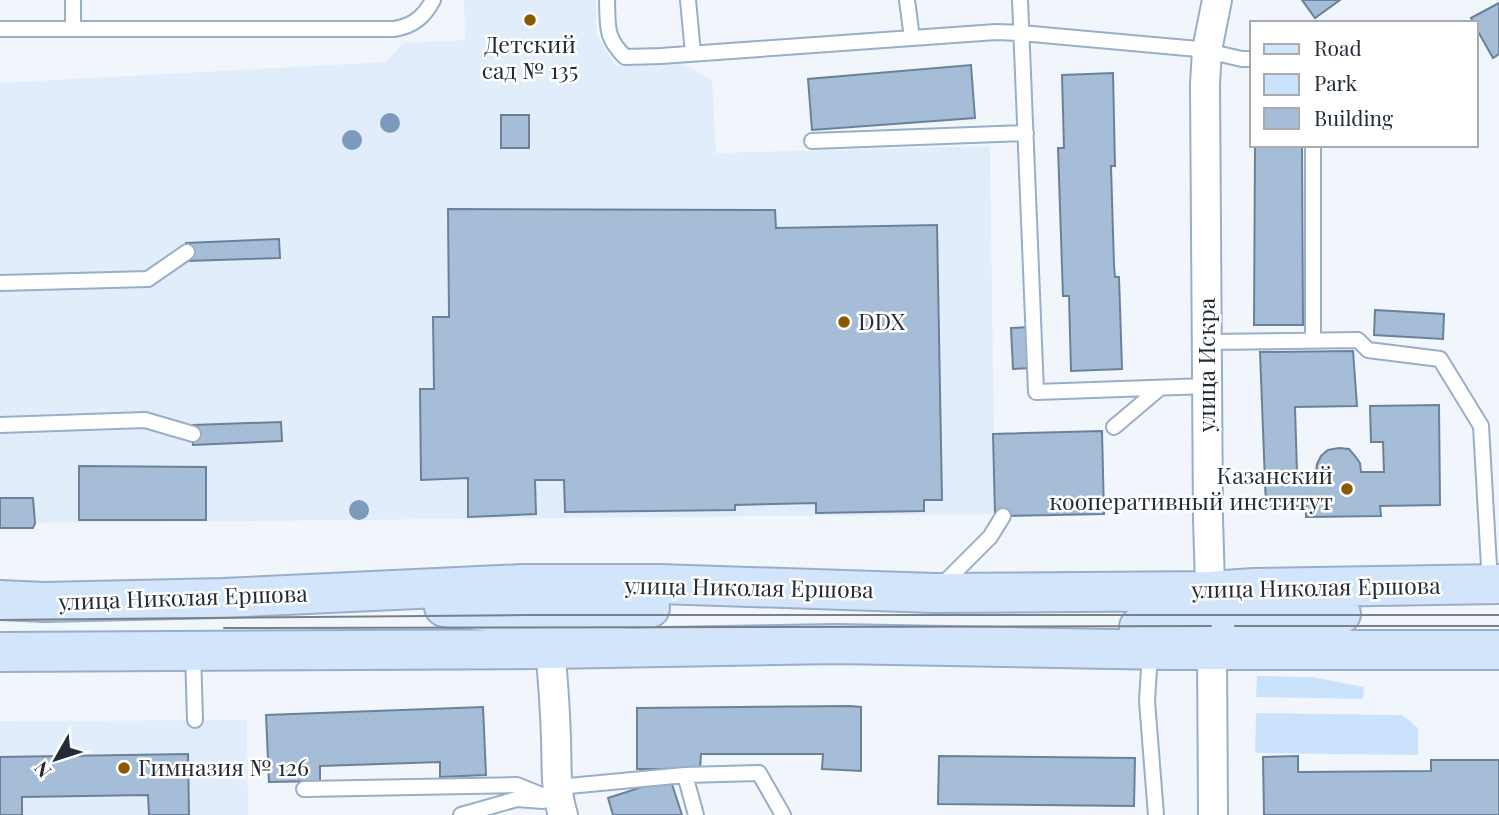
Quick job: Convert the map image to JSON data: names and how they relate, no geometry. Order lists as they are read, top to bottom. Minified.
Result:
{"streets":{"main road":["улица Николая Ершова"],"street":["улица Искра"]},"crossings":[["улица Искра","улица Николая Ершова"]],"places":["Детский сад № 135","DDX","Казанский кооперативный институт","Гимназия № 126"],"legend":["Road","Park","Building"],"north":"bottom left"}
